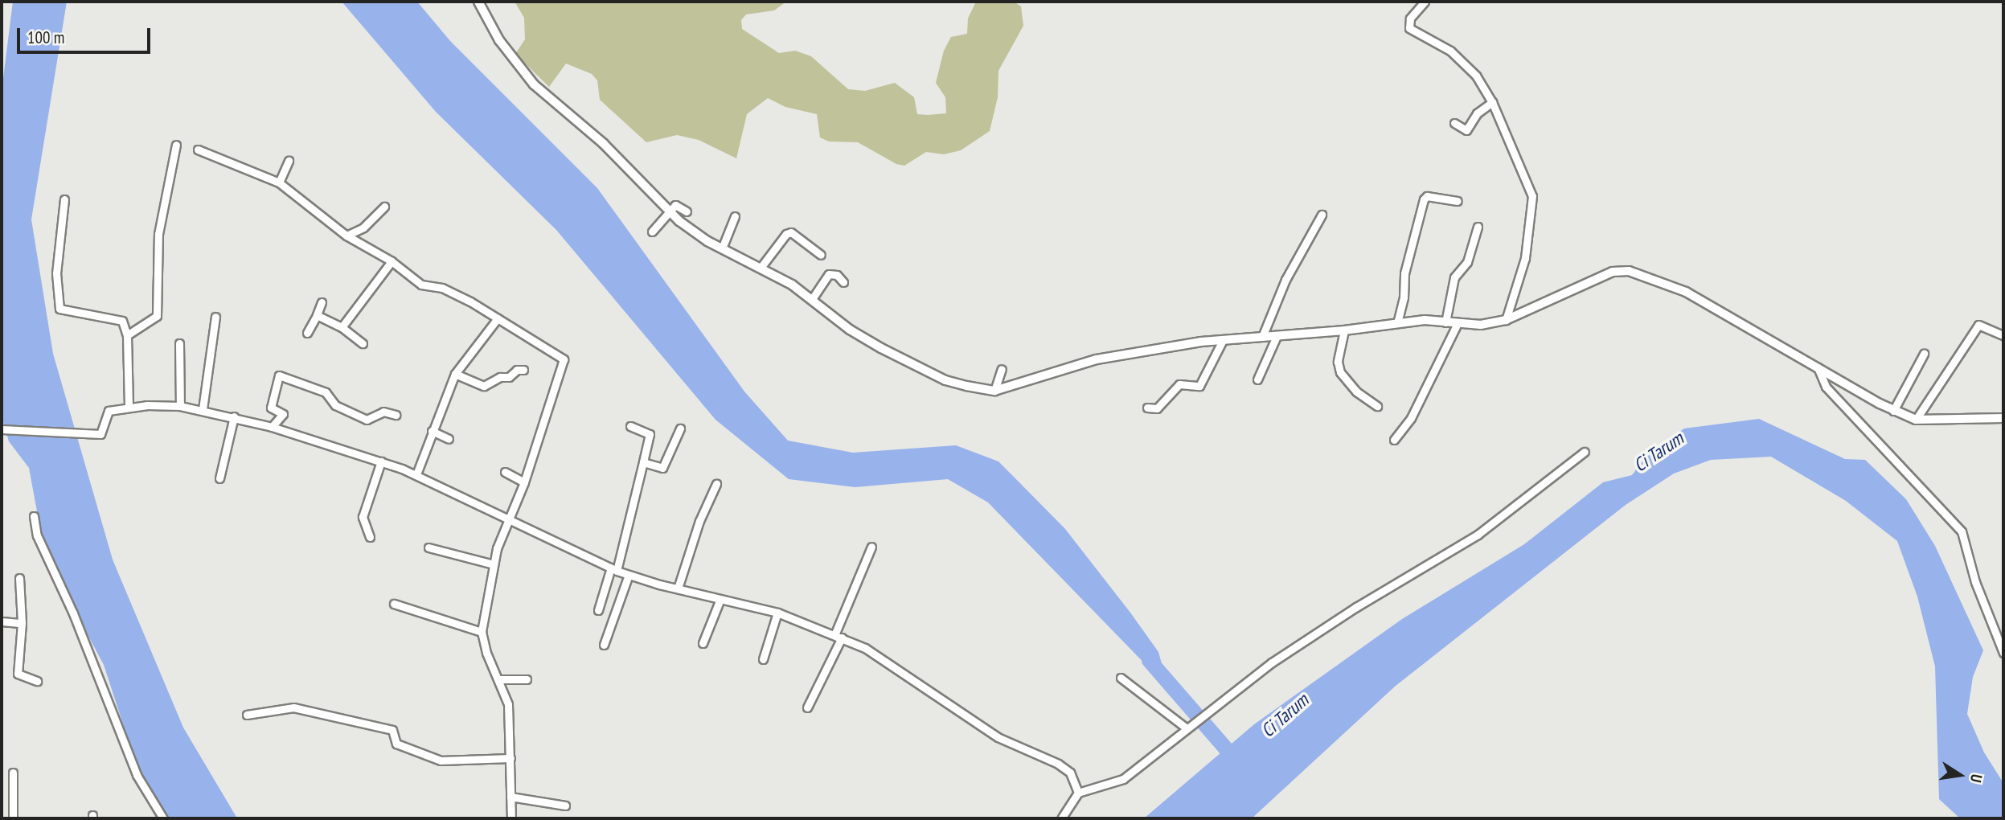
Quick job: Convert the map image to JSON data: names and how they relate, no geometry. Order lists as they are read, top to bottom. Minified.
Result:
{"water":["Ci Tarum"],"scale_bar":"100 m","north":"right"}
